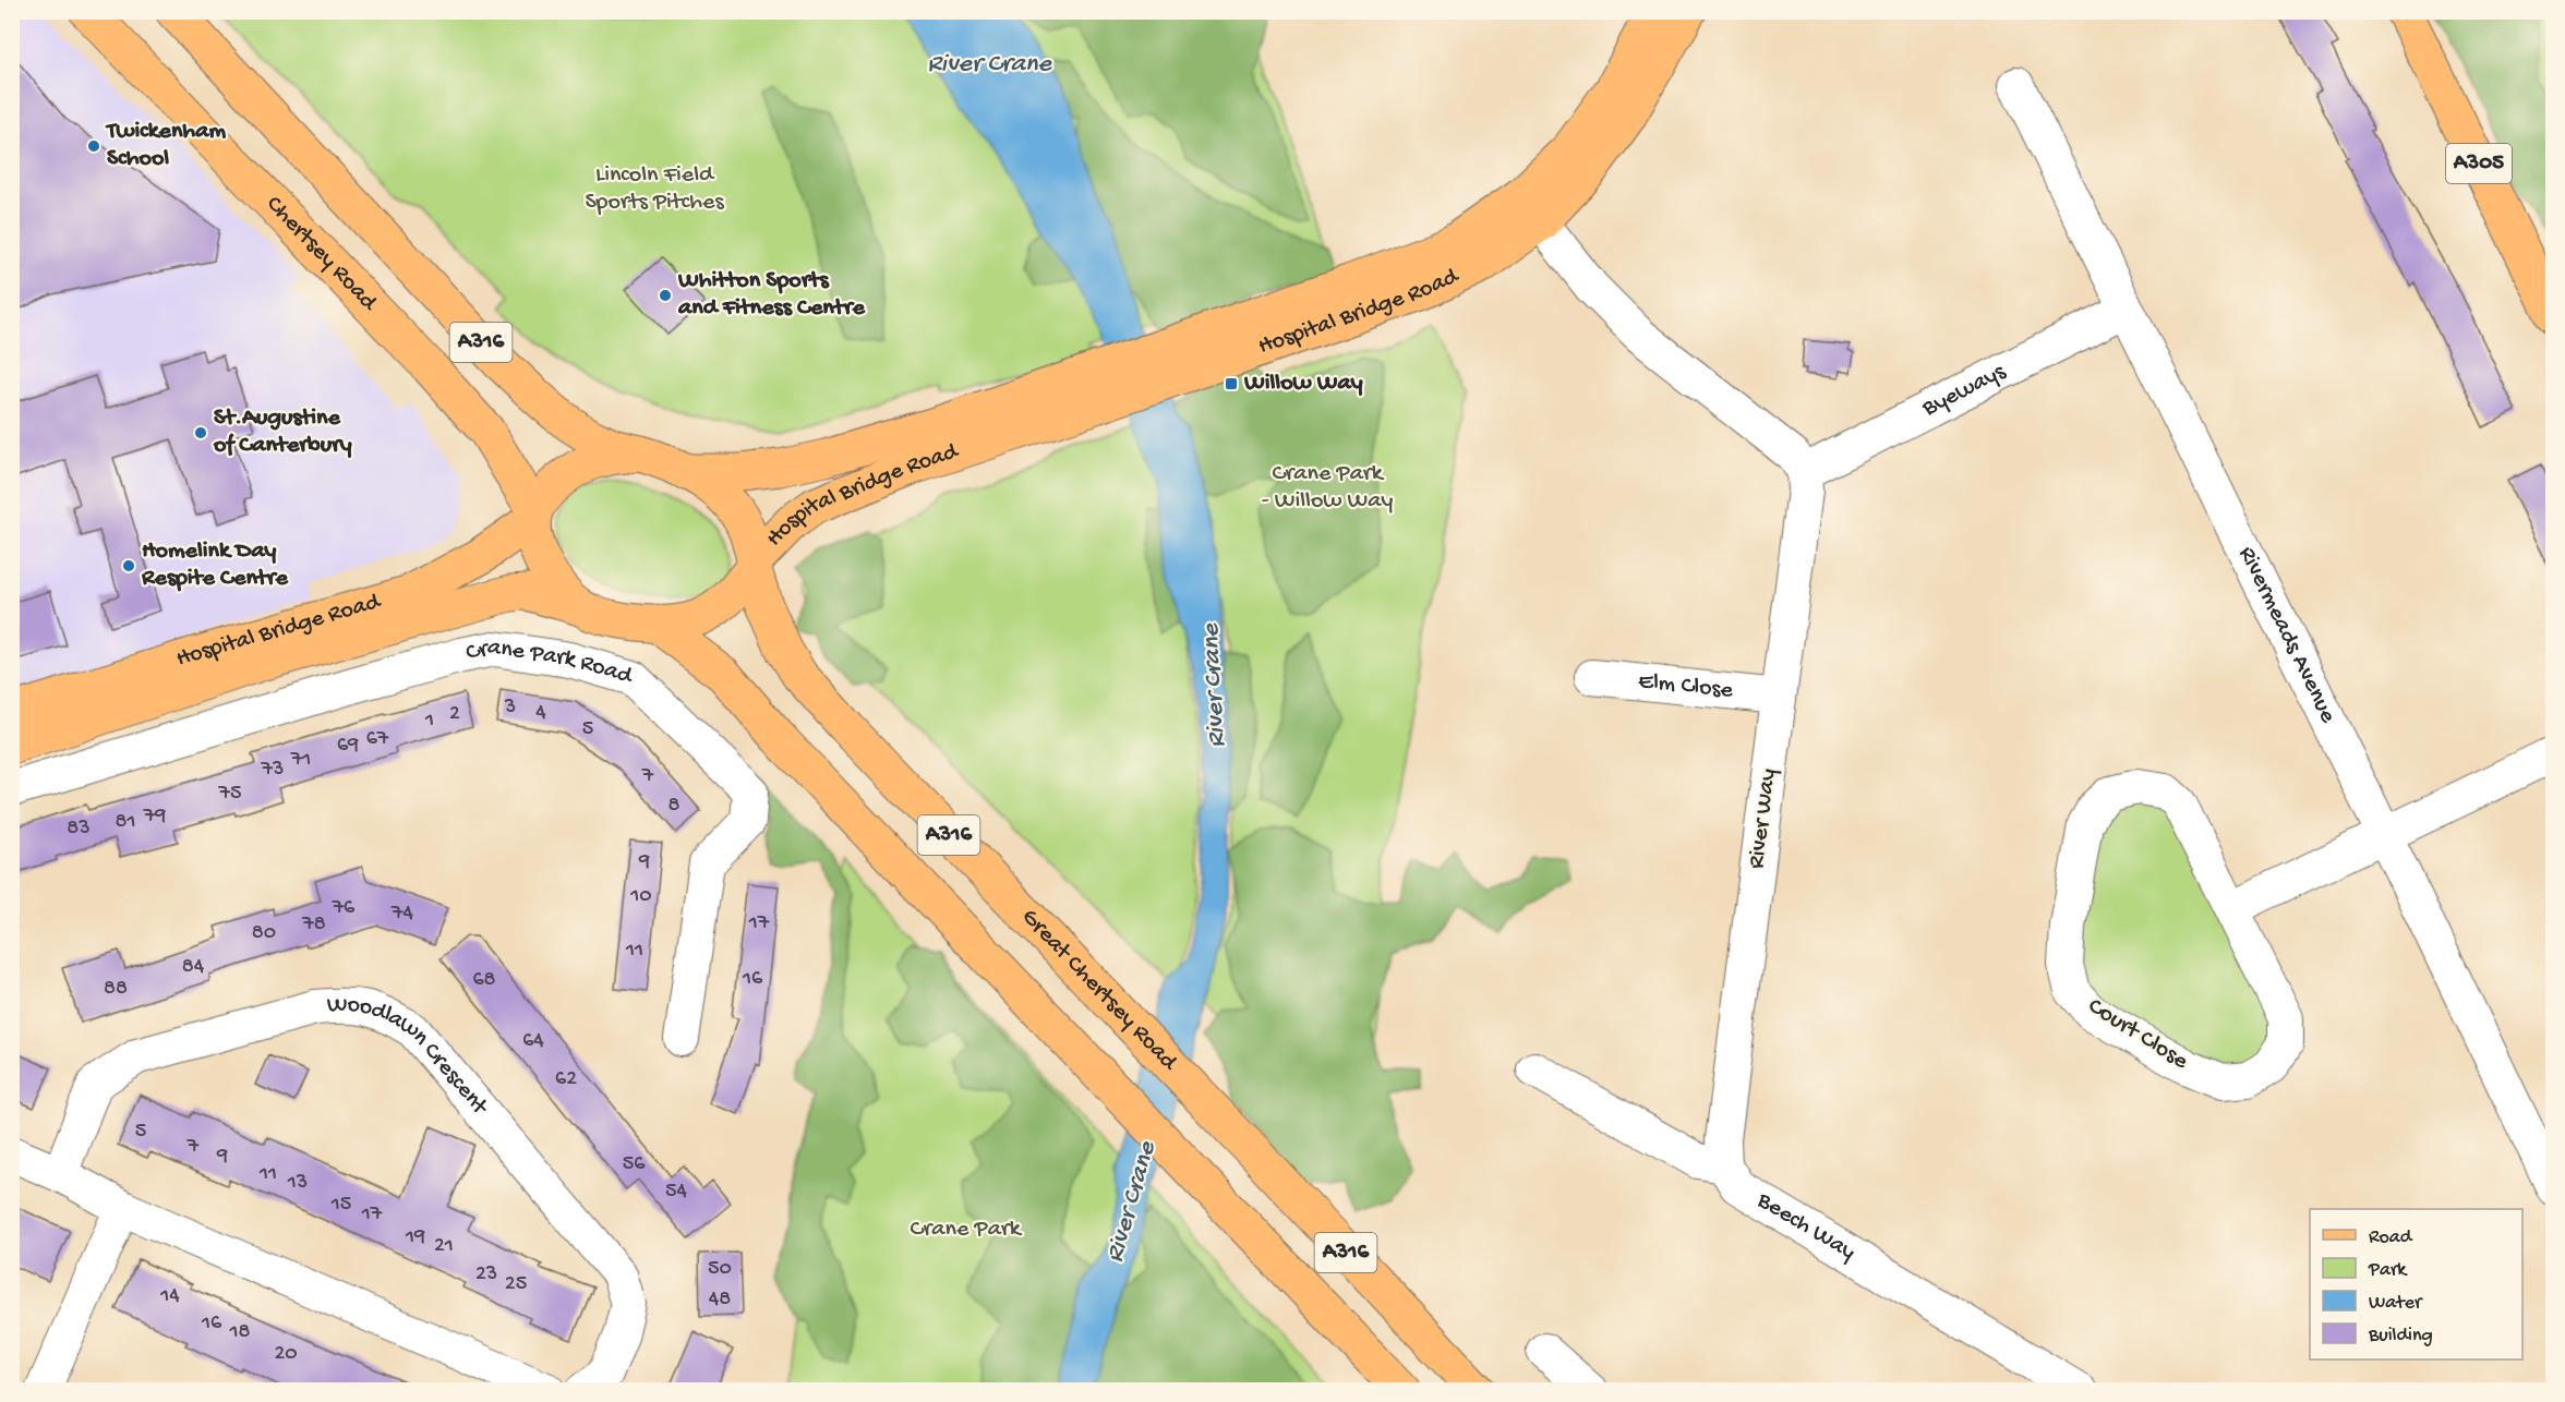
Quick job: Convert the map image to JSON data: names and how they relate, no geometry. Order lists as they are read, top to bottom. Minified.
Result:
{"streets":{"main road":["A305","Chertsey Road","Hospital Bridge Road","A316","Great Chertsey Road"],"street":["Byeways","Rivermeads Avenue","Crane Park Road","Elm Close","River Way","Court Close","Woodlawn Crescent","Beech Way"]},"crossings":[["Chertsey Road","Hospital Bridge Road"],["Chertsey Road","A316"],["Chertsey Road","Great Chertsey Road"],["Hospital Bridge Road","A316"],["Hospital Bridge Road","Crane Park Road"],["Hospital Bridge Road","Great Chertsey Road"],["A316","Great Chertsey Road"],["Byeways","Rivermeads Avenue"],["Byeways","River Way"],["Elm Close","River Way"],["River Way","Beech Way"]],"water":["River Crane"],"parks":["Lincoln Field Sports Pitches","Crane Park - Willow Way","Crane Park"],"places":{"other":["Twickenham School","Whitton Sports and Fitness Centre","St.Augustine of Canterbury","Homelink Day Respite Centre"],"transit":["Willow Way"]},"house_numbers":["3","4","2","1","5","67","69","71","73","7","75","8","79","81","83","9","10","76","74","17","78","80","11","84","16","68","88","64","62","5","7","9","56","11","13","54","15","17","19","21","50","23","25","14","48","16","18","20"],"legend":["Road","Park","Water","Building"]}
